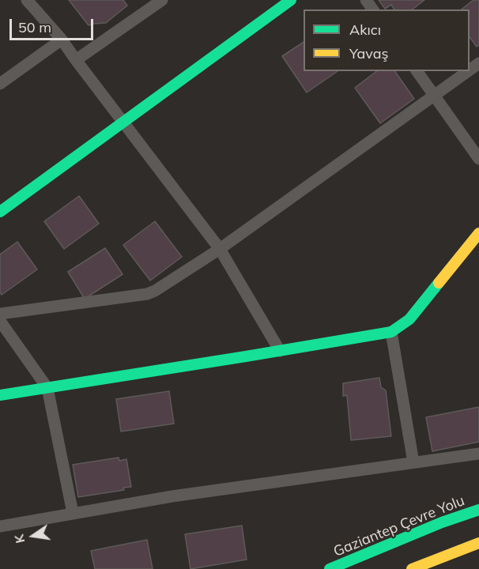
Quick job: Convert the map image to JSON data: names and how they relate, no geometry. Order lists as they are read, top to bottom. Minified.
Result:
{"streets":{"main road":["Gaziantep Çevre Yolu"]},"legend":["Akıcı","Yavaş"],"scale_bar":"50 m","north":"left"}
